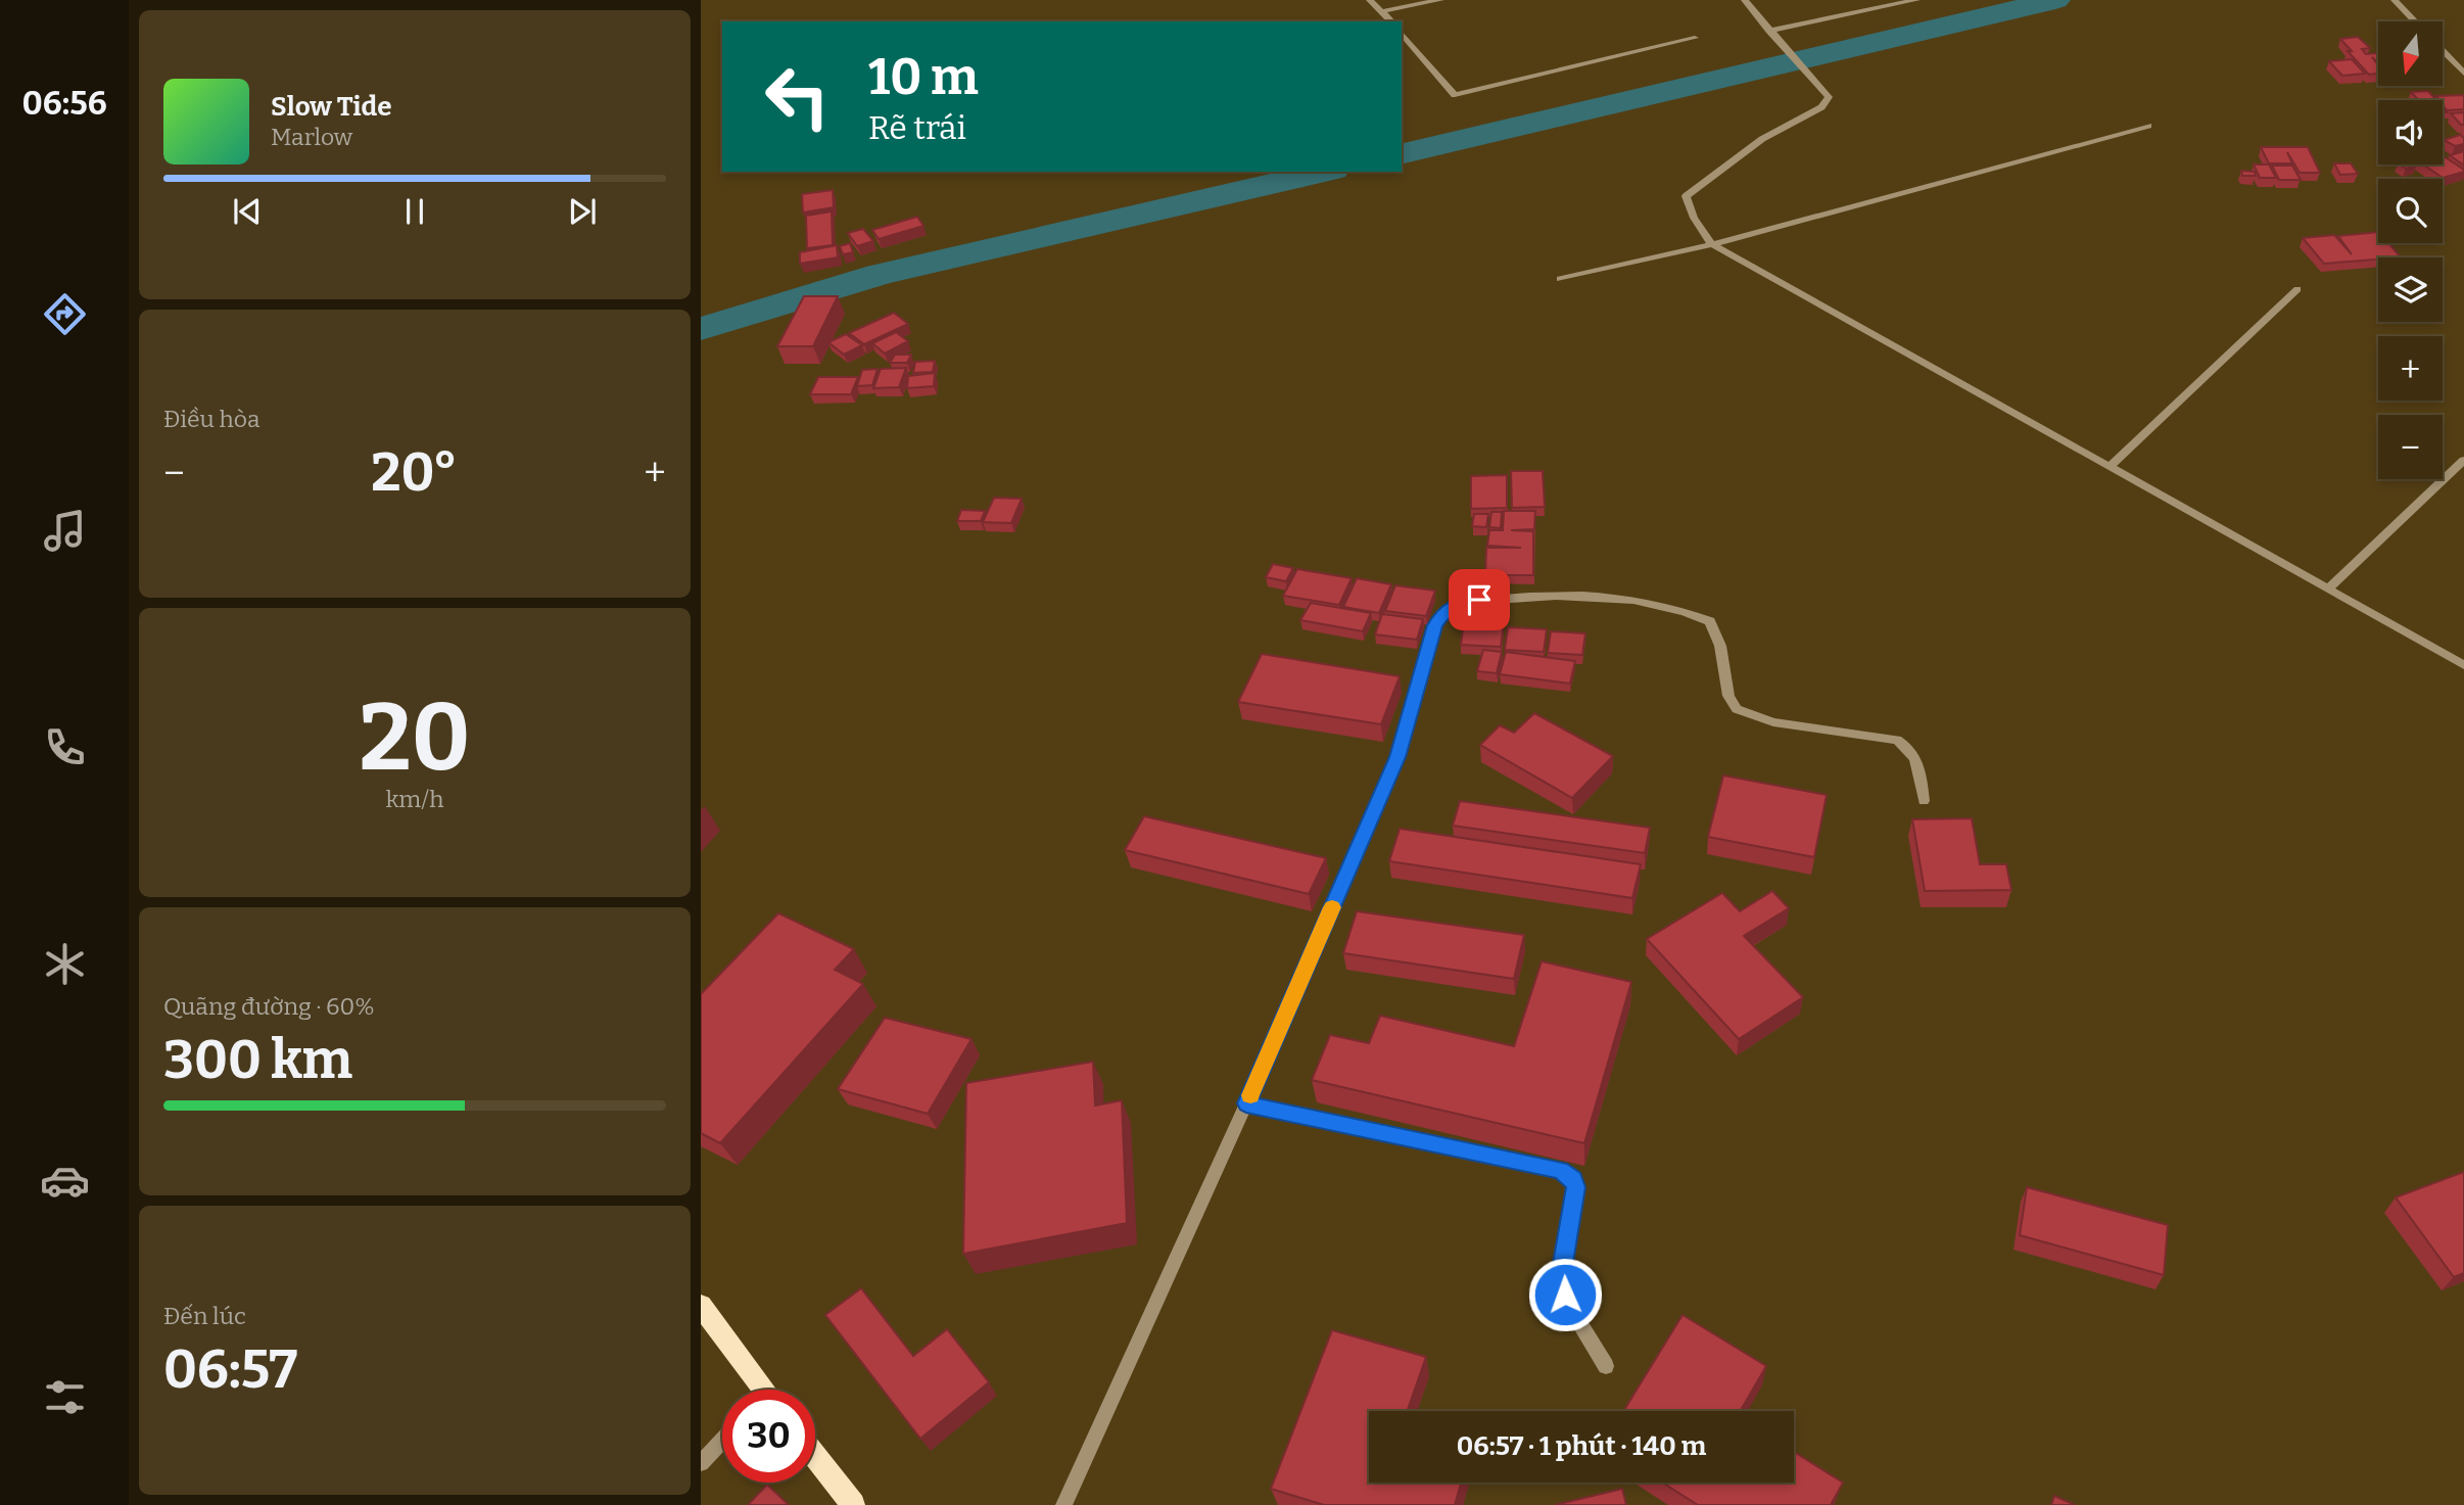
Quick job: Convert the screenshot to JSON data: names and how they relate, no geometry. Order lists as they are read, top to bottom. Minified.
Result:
{"north":"bottom","page":{"tabs":"06:56","map_buttons":["+","−"],"turn":["10 m","Rẽ trái"],"song":["Slow Tide","Marlow"],"tile":["Điều hòa",["20","km/h"],["Quãng đường · 60%","300 km"],["Đến lúc","06:57"]],"heat":["−","20°","+"],"limit":"30","trip":"06:57 · 1 phút · 140 m"}}
